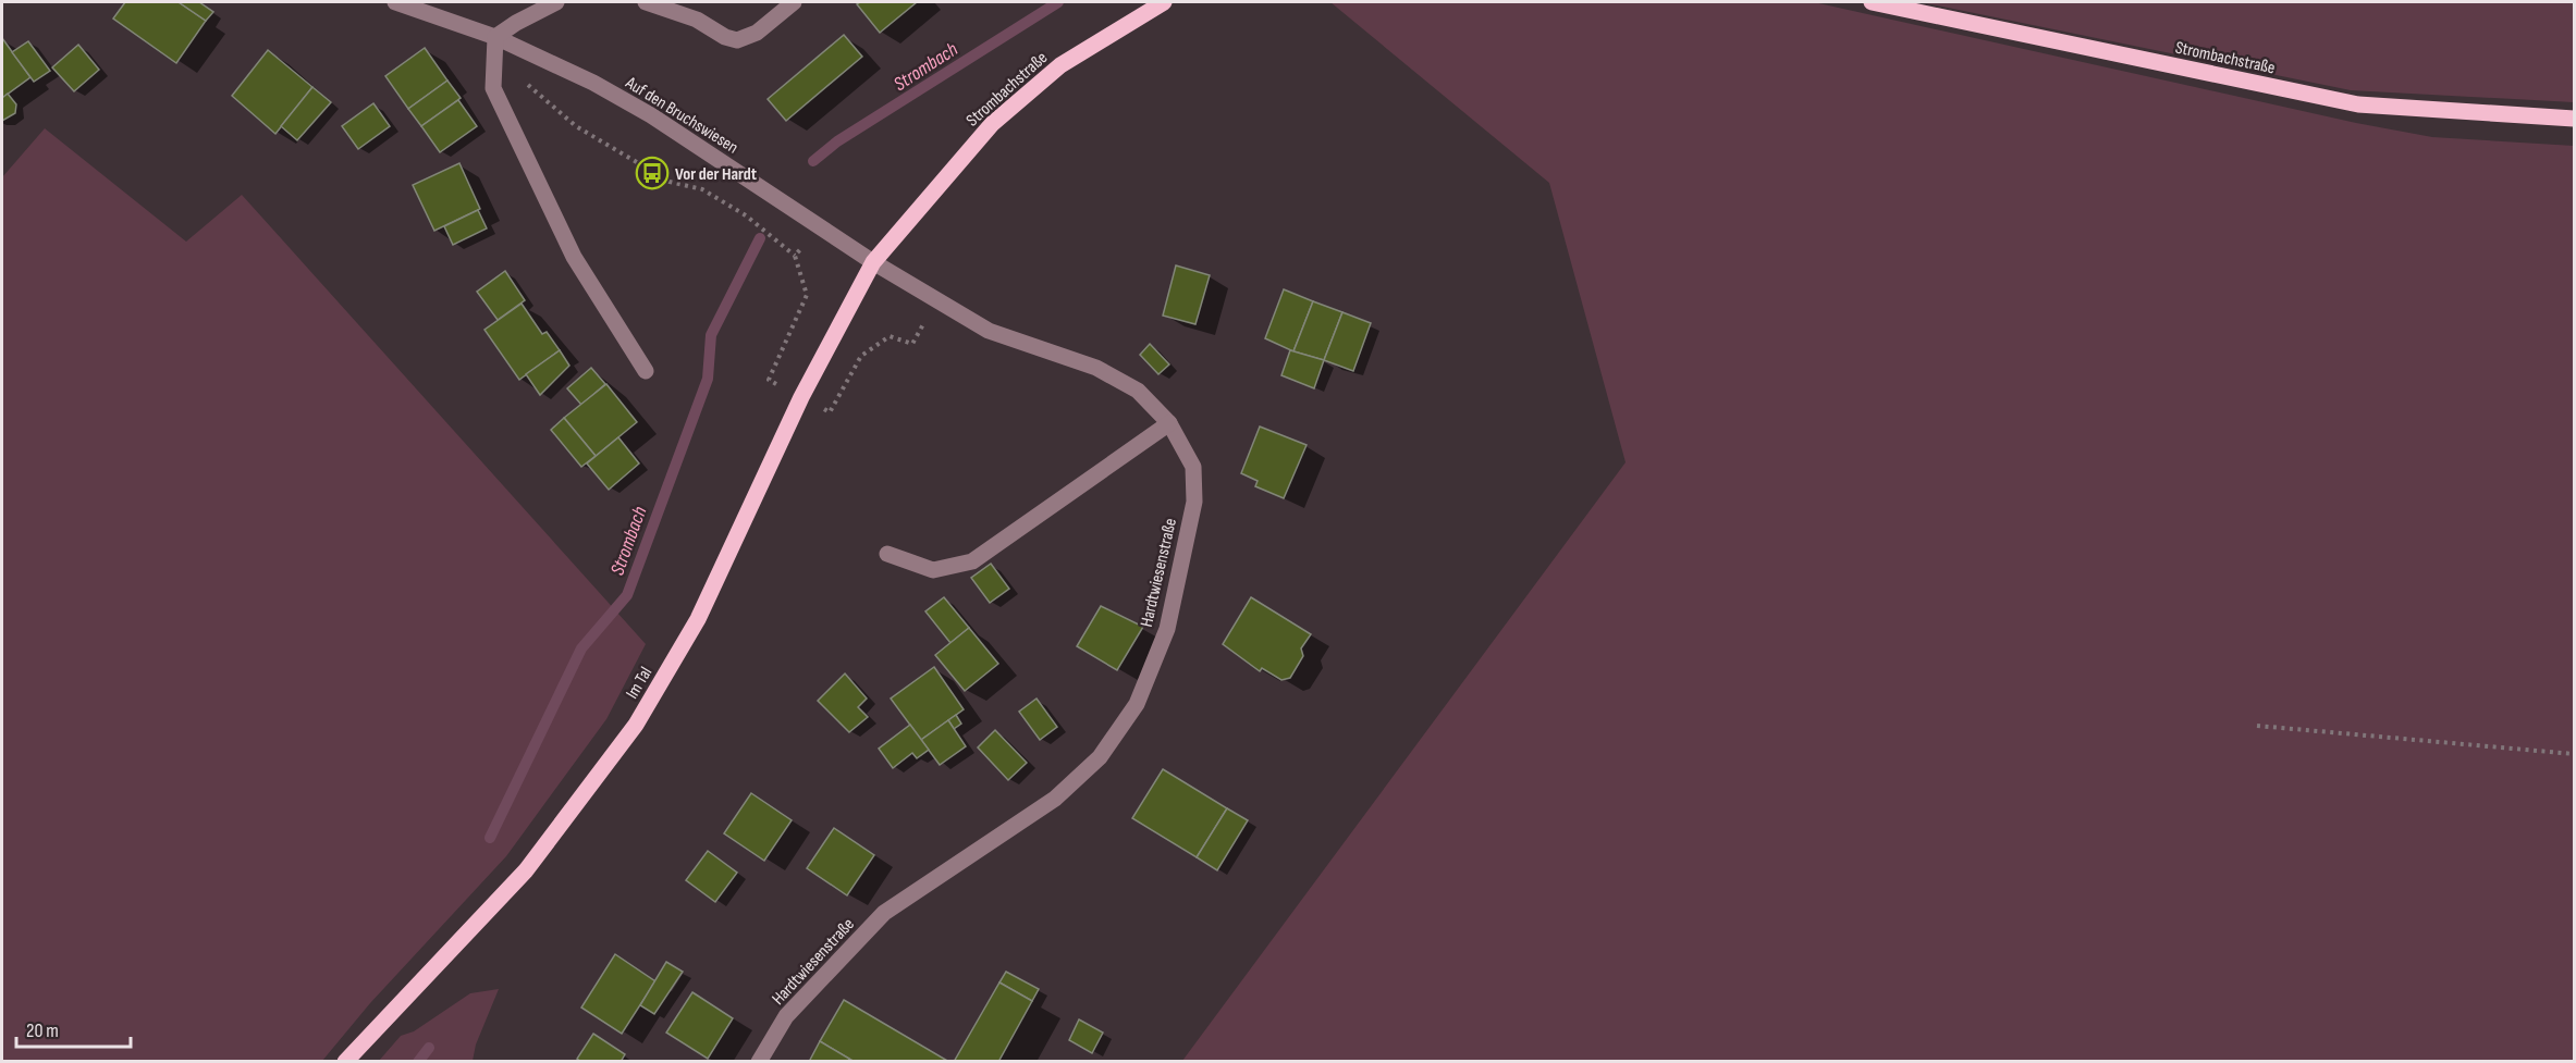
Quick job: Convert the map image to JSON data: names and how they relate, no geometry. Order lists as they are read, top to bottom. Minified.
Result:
{"streets":{"main road":["Strombachstraße","Im Tal"],"street":["Auf den Bruchswiesen","Hardtwiesenstraße"]},"crossings":[["Strombachstraße","Auf den Bruchswiesen"],["Strombachstraße","Hardtwiesenstraße"],["Strombachstraße","Im Tal"],["Auf den Bruchswiesen","Hardtwiesenstraße"],["Auf den Bruchswiesen","Im Tal"],["Hardtwiesenstraße","Im Tal"]],"water":["Strombach"],"places":{"bus stop":["Vor der Hardt"]},"scale_bar":"20 m"}
